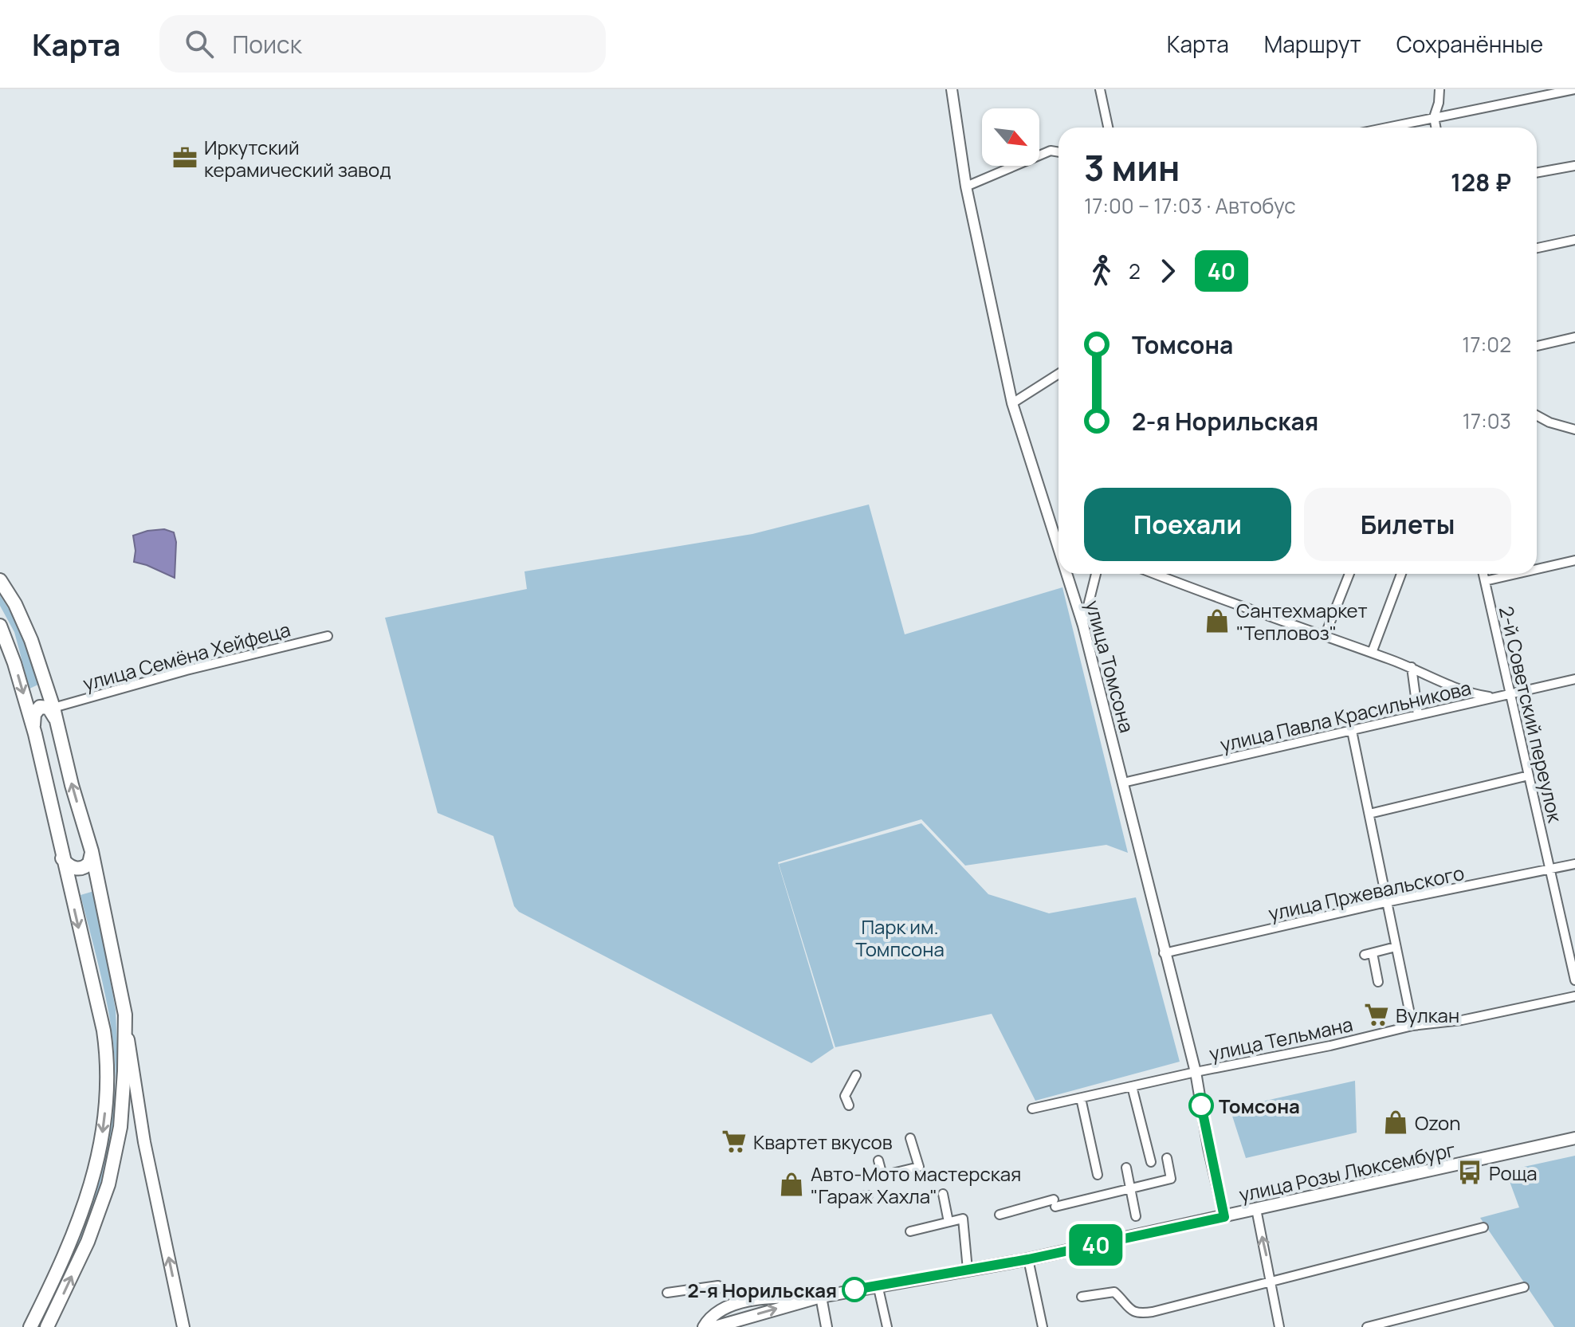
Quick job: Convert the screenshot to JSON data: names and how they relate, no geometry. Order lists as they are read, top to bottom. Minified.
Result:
{"streets":{"main road":["улица Розы Люксембург"],"street":["улица Семёна Хейфеца","улица Томсона","2-й Советский переулок","улица Павла Красильникова","улица Пржевальского","улица Тельмана"]},"crossings":[["улица Томсона","улица Павла Красильникова"],["улица Томсона","улица Пржевальского"],["улица Томсона","улица Тельмана"],["улица Томсона","улица Розы Люксембург"],["2-й Советский переулок","улица Павла Красильникова"],["2-й Советский переулок","улица Пржевальского"]],"parks":["Парк им. Томпсона"],"places":{"office":["Иркутский керамический завод"],"shop":["Сантехмаркет \"Тепловоз\"","Ozon","Авто-Мото мастерская \"Гараж Хахла\""],"supermarket":["Вулкан","Квартет вкусов"],"other":["Томсона","2-я Норильская"],"bus stop":["Роща"]},"lines":["bus line 40"],"north":"bottom right","page":{"header":"Карта","search":"Поиск","nav":["Карта","Маршрут","Сохранённые"],"on_map":"40","heading":["3 мин","17:00 – 17:03 · Автобус","128 ₽"],"legs":["2","40"],"list":[{"name":"Томсона","value":"17:02"},{"name":"2-я Норильская","value":"17:03"}],"buttons":["Поехали","Билеты"]}}
